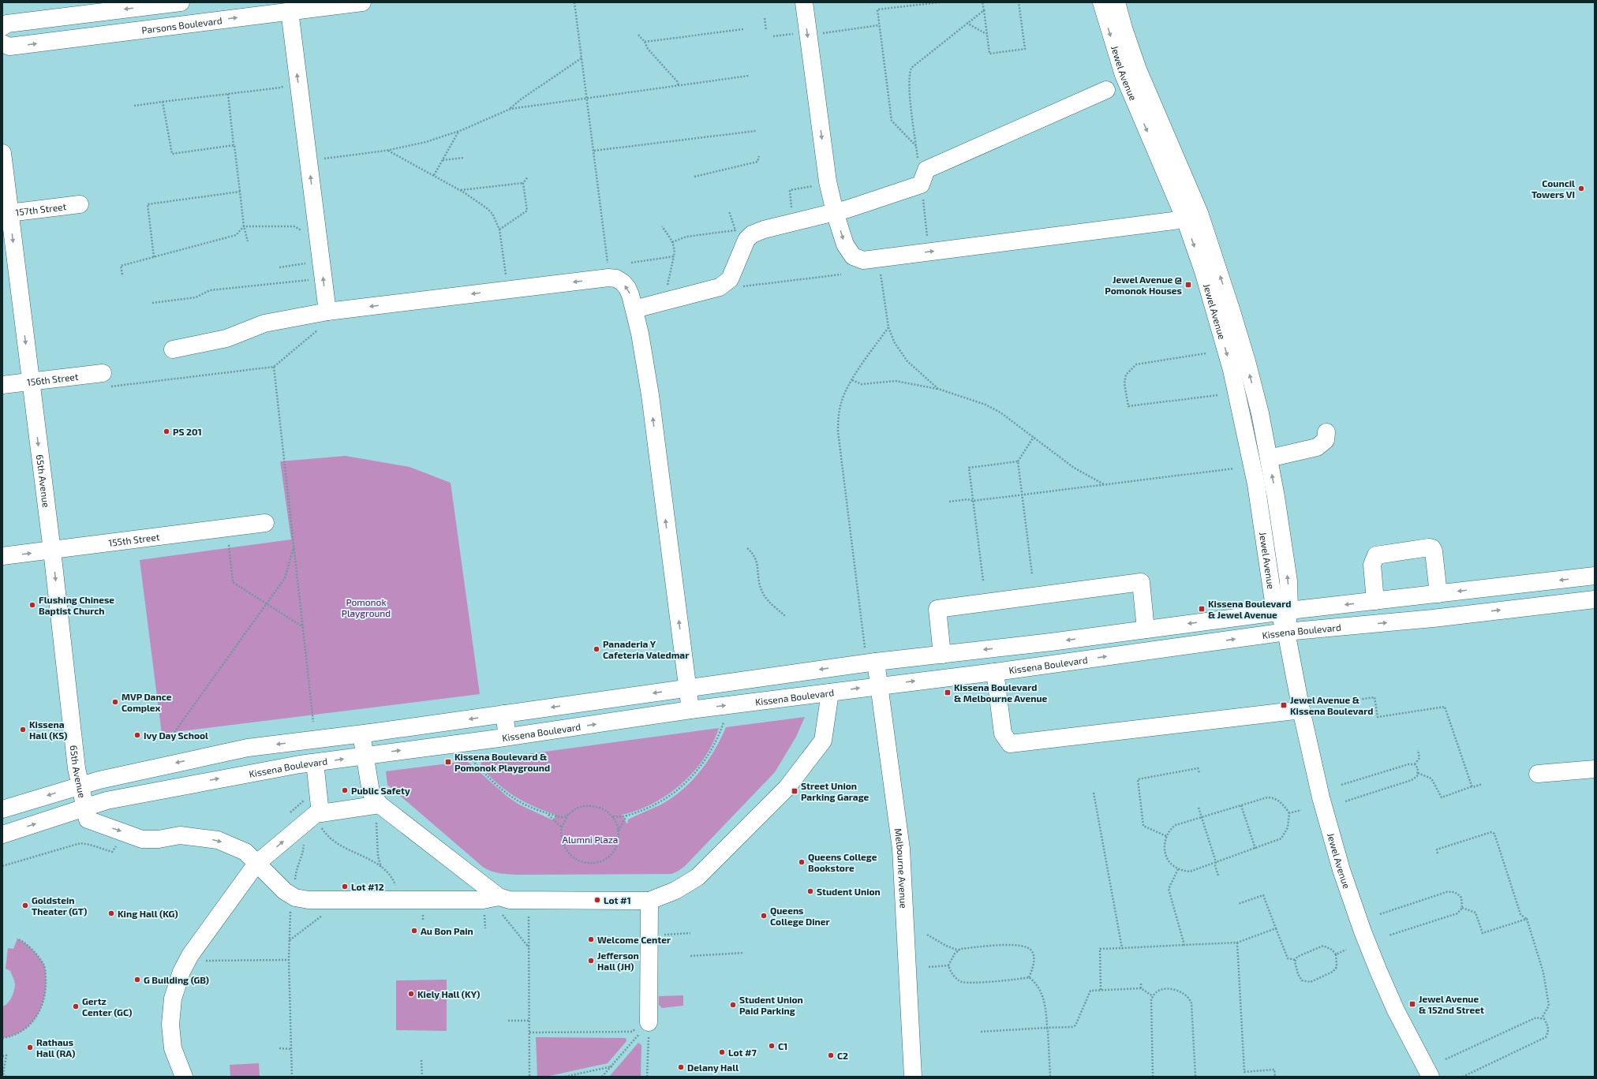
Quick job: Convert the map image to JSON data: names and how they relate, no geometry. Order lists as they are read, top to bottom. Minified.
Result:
{"streets":{"street":["Parsons Boulevard","Jewel Avenue","157th Street","156th Street","65th Avenue","155th Street","Kissena Boulevard","Melbourne Avenue"]},"crossings":[["Jewel Avenue","Kissena Boulevard"],["157th Street","65th Avenue"],["156th Street","65th Avenue"],["65th Avenue","155th Street"],["65th Avenue","Kissena Boulevard"],["Kissena Boulevard","Melbourne Avenue"]],"one_way":["65th Avenue"],"parks":["Pomonok Playground","Alumni Plaza"],"places":{"other":["Council Towers VI","PS 201","Flushing Chinese Baptist Church","Panaderia Y Cafeteria Valedmar","MVP Dance Complex","Kissena Hall (KS)","Ivy Day School","Public Safety","Queens College Bookstore","Lot #12","Student Union","Lot #1","Goldstein Theater (GT)","King Hall (KG)","Queens College Diner","Au Bon Pain","Welcome Center","Jefferson Hall (JH)","G Building (GB)","Kiely Hall (KY)","Student Union Paid Parking","Gertz Center (GC)","C1","Rathaus Hall (RA)","Lot #7","C2","Delany Hall"],"transit":["Jewel Avenue @ Pomonok Houses","Kissena Boulevard & Jewel Avenue","Kissena Boulevard & Melbourne Avenue","Jewel Avenue & Kissena Boulevard","Kissena Boulevard & Pomonok Playground","Street Union Parking Garage","Jewel Avenue & 152nd Street"]}}
